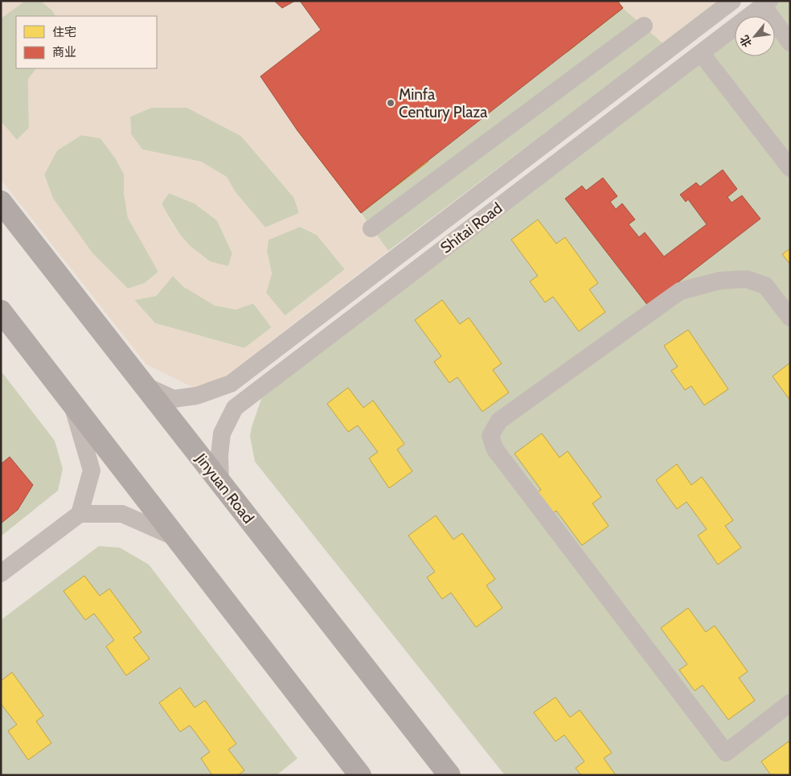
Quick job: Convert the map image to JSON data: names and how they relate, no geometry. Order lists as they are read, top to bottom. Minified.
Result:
{"streets":{"main road":["Jinyuan Road"],"street":["Shitai Road"]},"crossings":[["Shitai Road","Jinyuan Road"]],"places":["Minfa Century Plaza"],"legend":["住宅","商业"],"north":"bottom left"}
